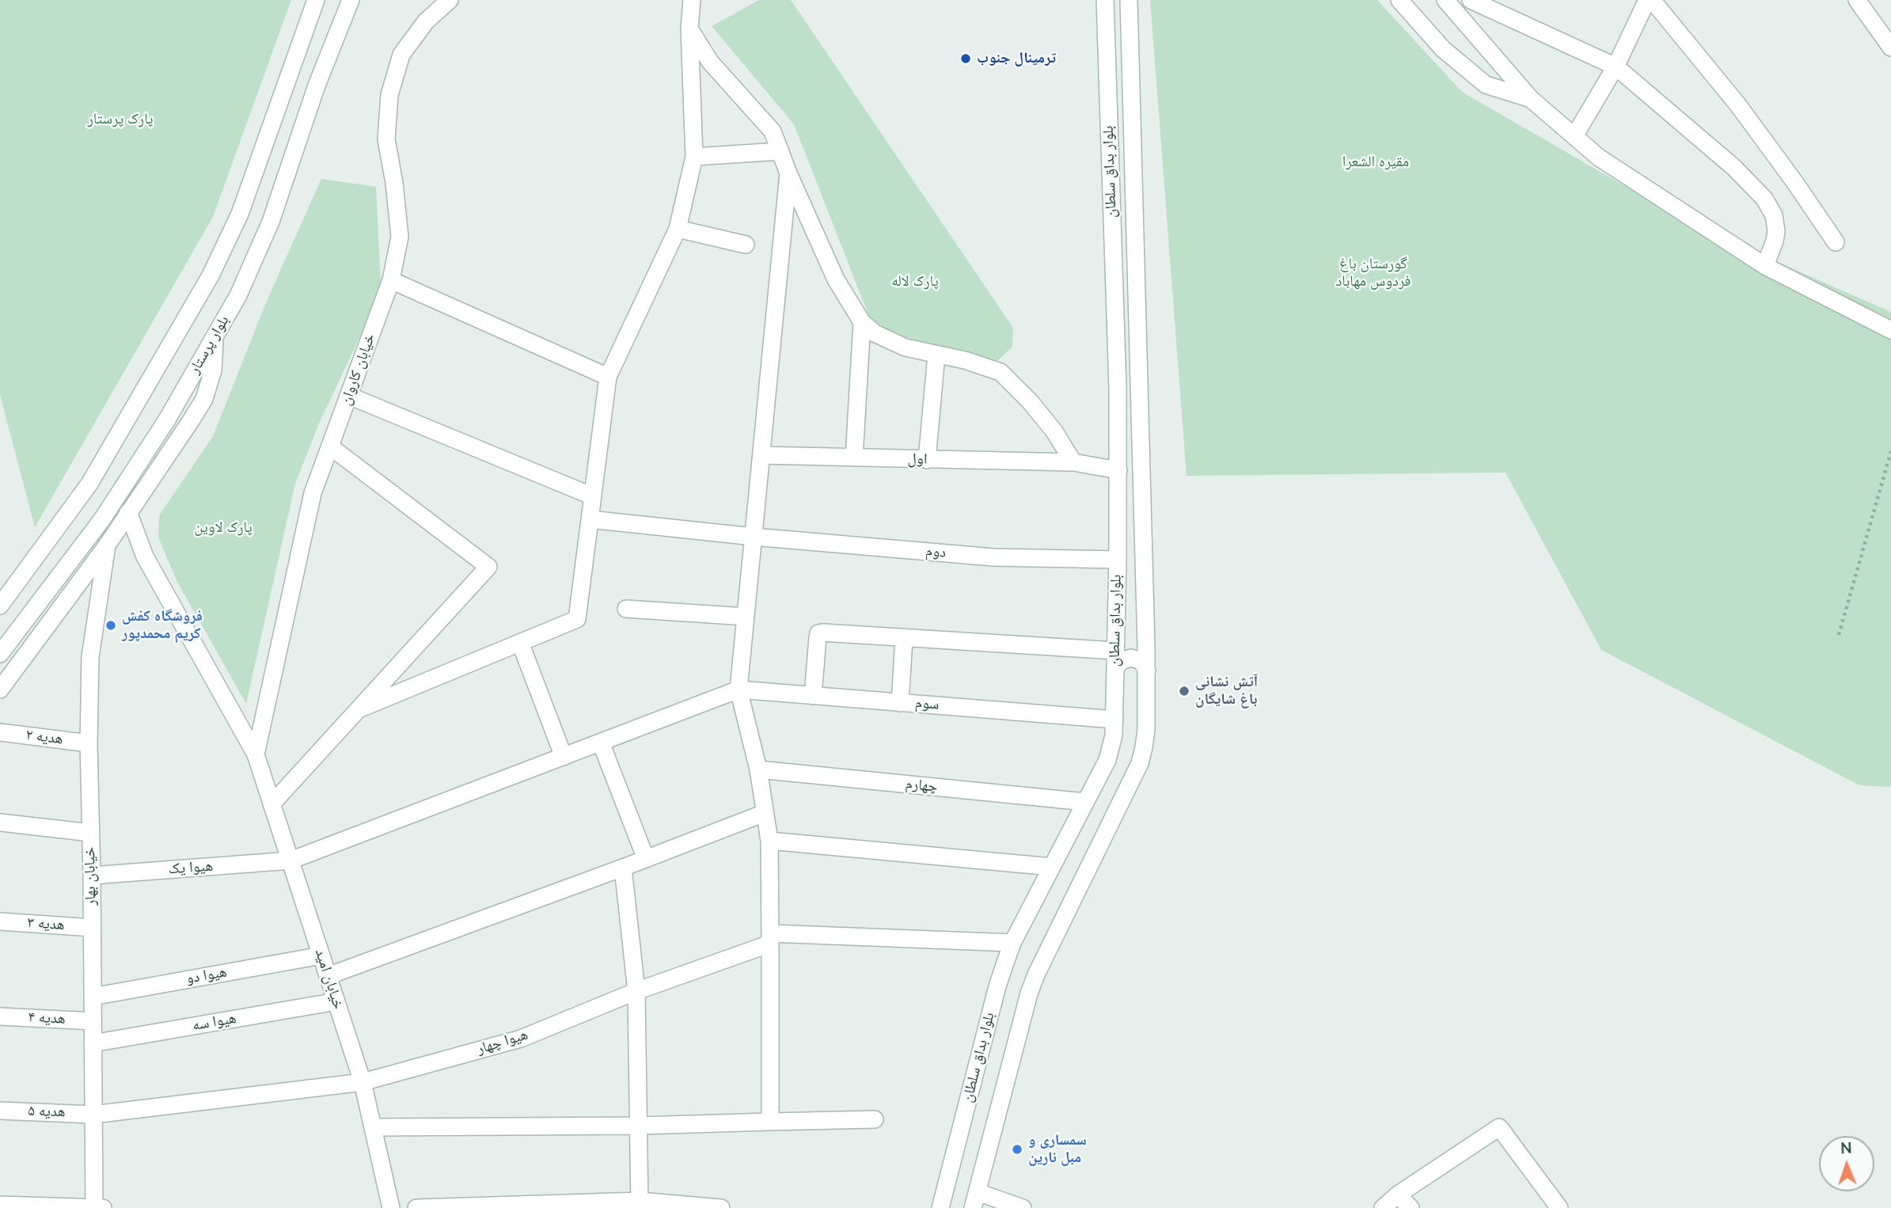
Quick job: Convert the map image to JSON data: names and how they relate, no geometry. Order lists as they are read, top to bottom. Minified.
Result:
{"streets":{"street":["بلوار بداق سلطان","بلوار پرستار","خیابان کاروان","اول","دوم","سوم","هدیه ۲","چهارم","هیوا یک","خیابان بهار","هدیه ۳","هیوا دو","خیابان امید","هدیه ۴","هیوا سه","هیوا چهار","هدیه ۵"]},"crossings":[["بلوار بداق سلطان","اول"],["بلوار بداق سلطان","دوم"],["بلوار بداق سلطان","سوم"],["بلوار بداق سلطان","چهارم"],["خیابان کاروان","خیابان امید"],["سوم","هیوا یک"],["هدیه ۲","خیابان بهار"],["هیوا یک","خیابان بهار"],["هیوا یک","خیابان امید"],["خیابان بهار","هدیه ۳"],["خیابان بهار","هیوا دو"],["خیابان بهار","هدیه ۴"],["خیابان بهار","هیوا سه"],["خیابان بهار","هیوا چهار"],["خیابان بهار","هدیه ۵"],["هیوا دو","خیابان امید"],["خیابان امید","هیوا سه"],["خیابان امید","هیوا چهار"],["هیوا چهار","هدیه ۵"]],"parks":["پارک پرستار","مقیره الشعرا","گورستان باغ فردوس مهاباد","پارک لاله","پارک لاوین"],"places":["ترمینال جنوب","فروشگاه کفش کریم محمدپور","آتش نشانی باغ شایگان","سمساری و مبل نارین"],"north":"top"}
